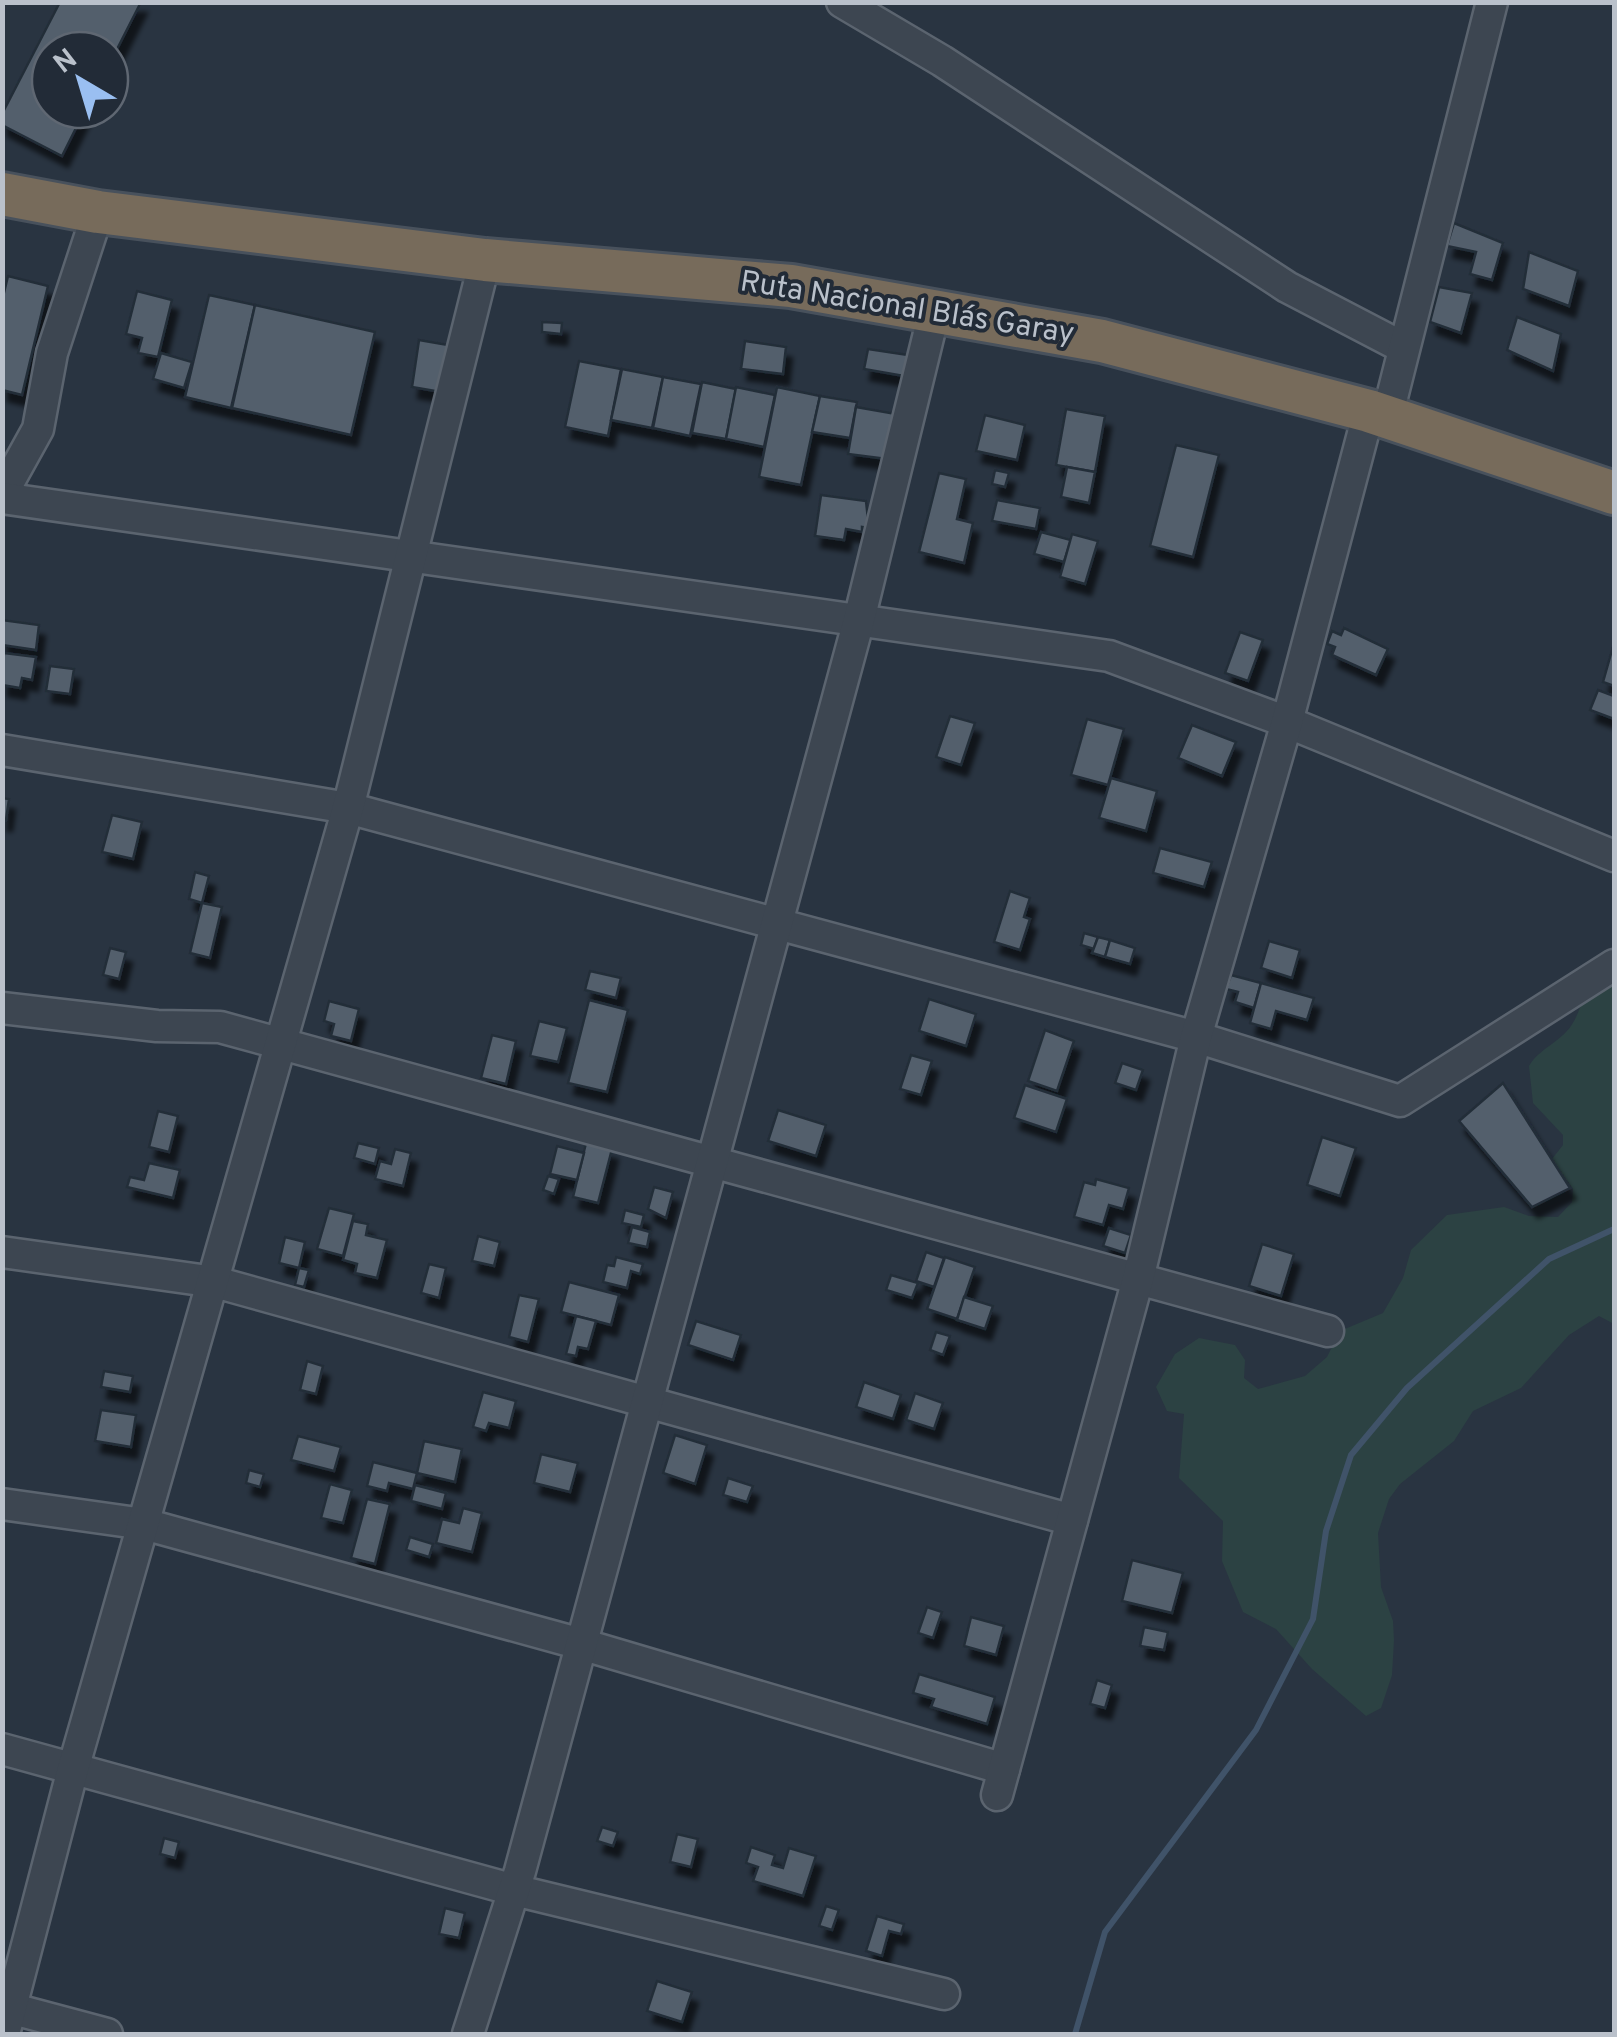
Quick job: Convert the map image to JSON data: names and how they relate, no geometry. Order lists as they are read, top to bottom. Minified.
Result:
{"streets":{"highway":["Ruta Nacional Blás Garay"]},"north":"top left"}
